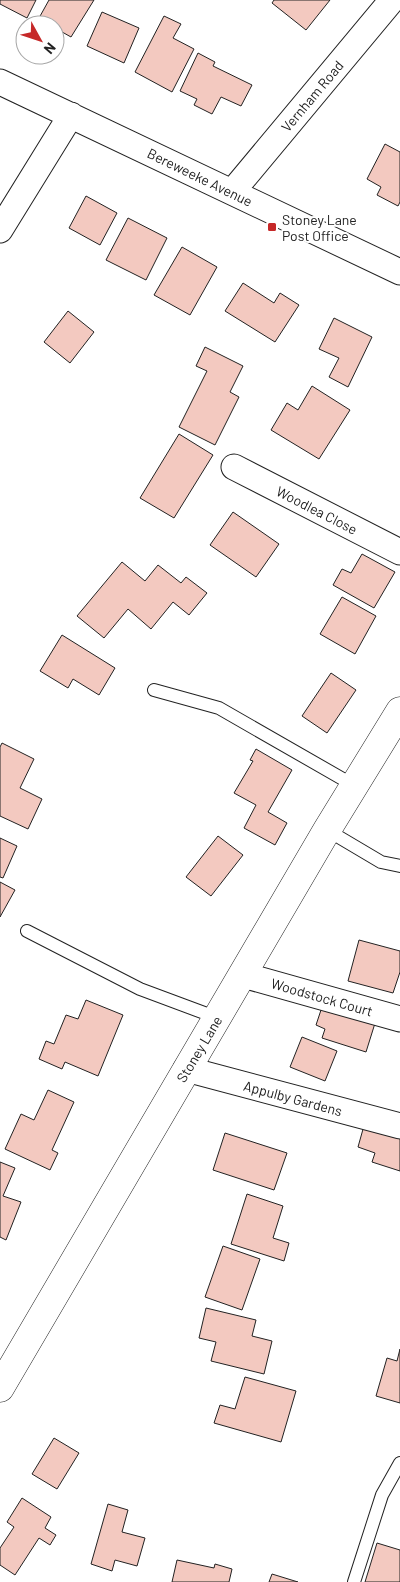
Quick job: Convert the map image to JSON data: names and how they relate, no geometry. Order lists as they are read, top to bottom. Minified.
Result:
{"streets":{"street":["Vernham Road","Bereweeke Avenue","Woodlea Close","Woodstock Court","Stoney Lane","Appulby Gardens"]},"crossings":[["Vernham Road","Bereweeke Avenue"],["Woodstock Court","Stoney Lane"],["Stoney Lane","Appulby Gardens"]],"places":{"transit":["Stoney Lane Post Office"]},"north":"bottom right"}
